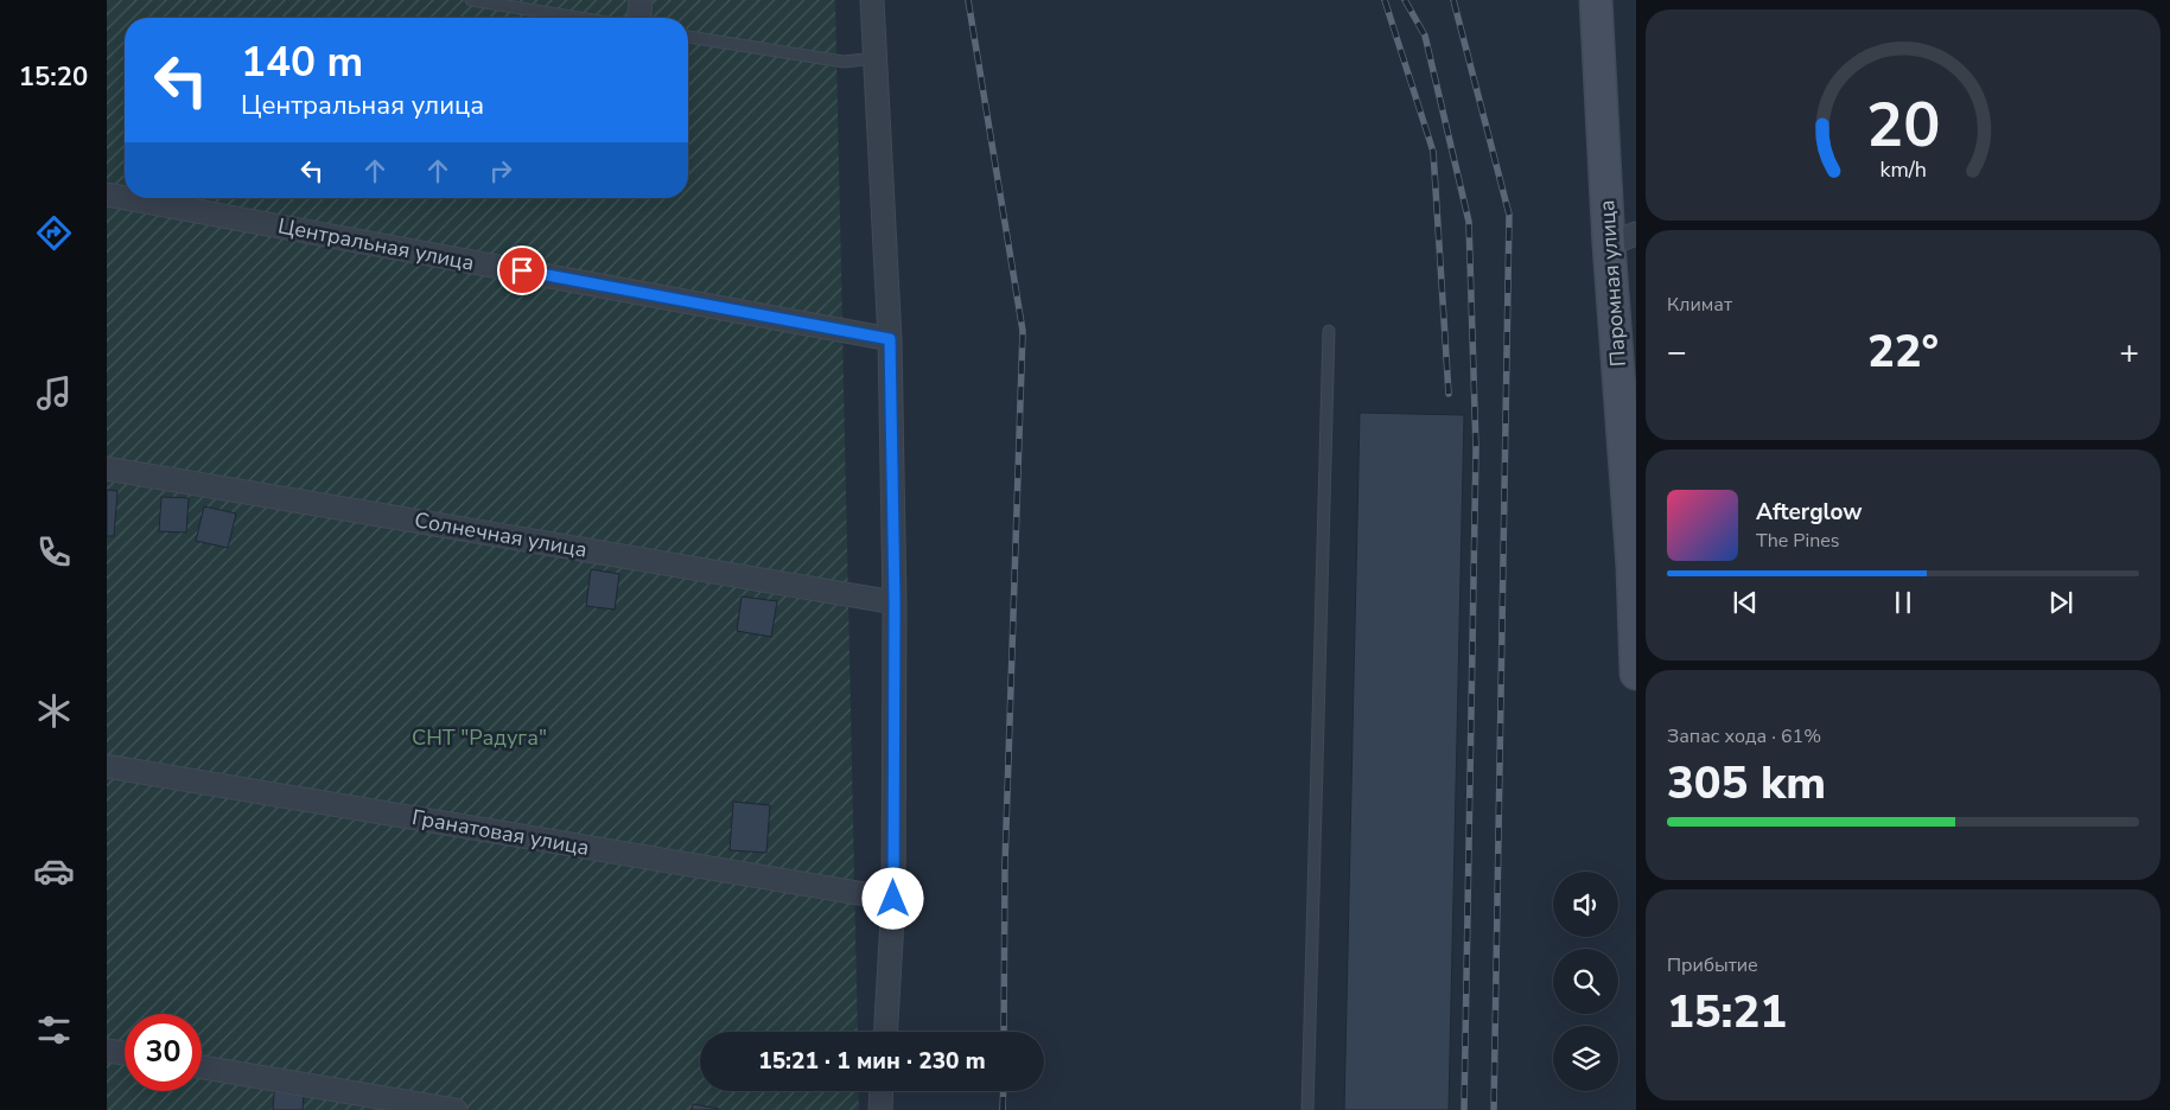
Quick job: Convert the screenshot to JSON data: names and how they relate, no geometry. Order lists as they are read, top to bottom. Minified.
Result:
{"streets":{"street":["Центральная улица","Паромная улица","Солнечная улица","Гранатовая улица"]},"parks":["СНТ \"Радуга\""],"page":{"tabs":"15:20","turn":["140 m","Центральная улица"],"tile":["Климат",["Запас хода · 61%","305 km"],["Прибытие","15:21"]],"heat":["−","22°","+"],"song":["Afterglow","The Pines"],"limit":"30","trip":"15:21 · 1 мин · 230 m","gauge":["20","km/h"]}}
